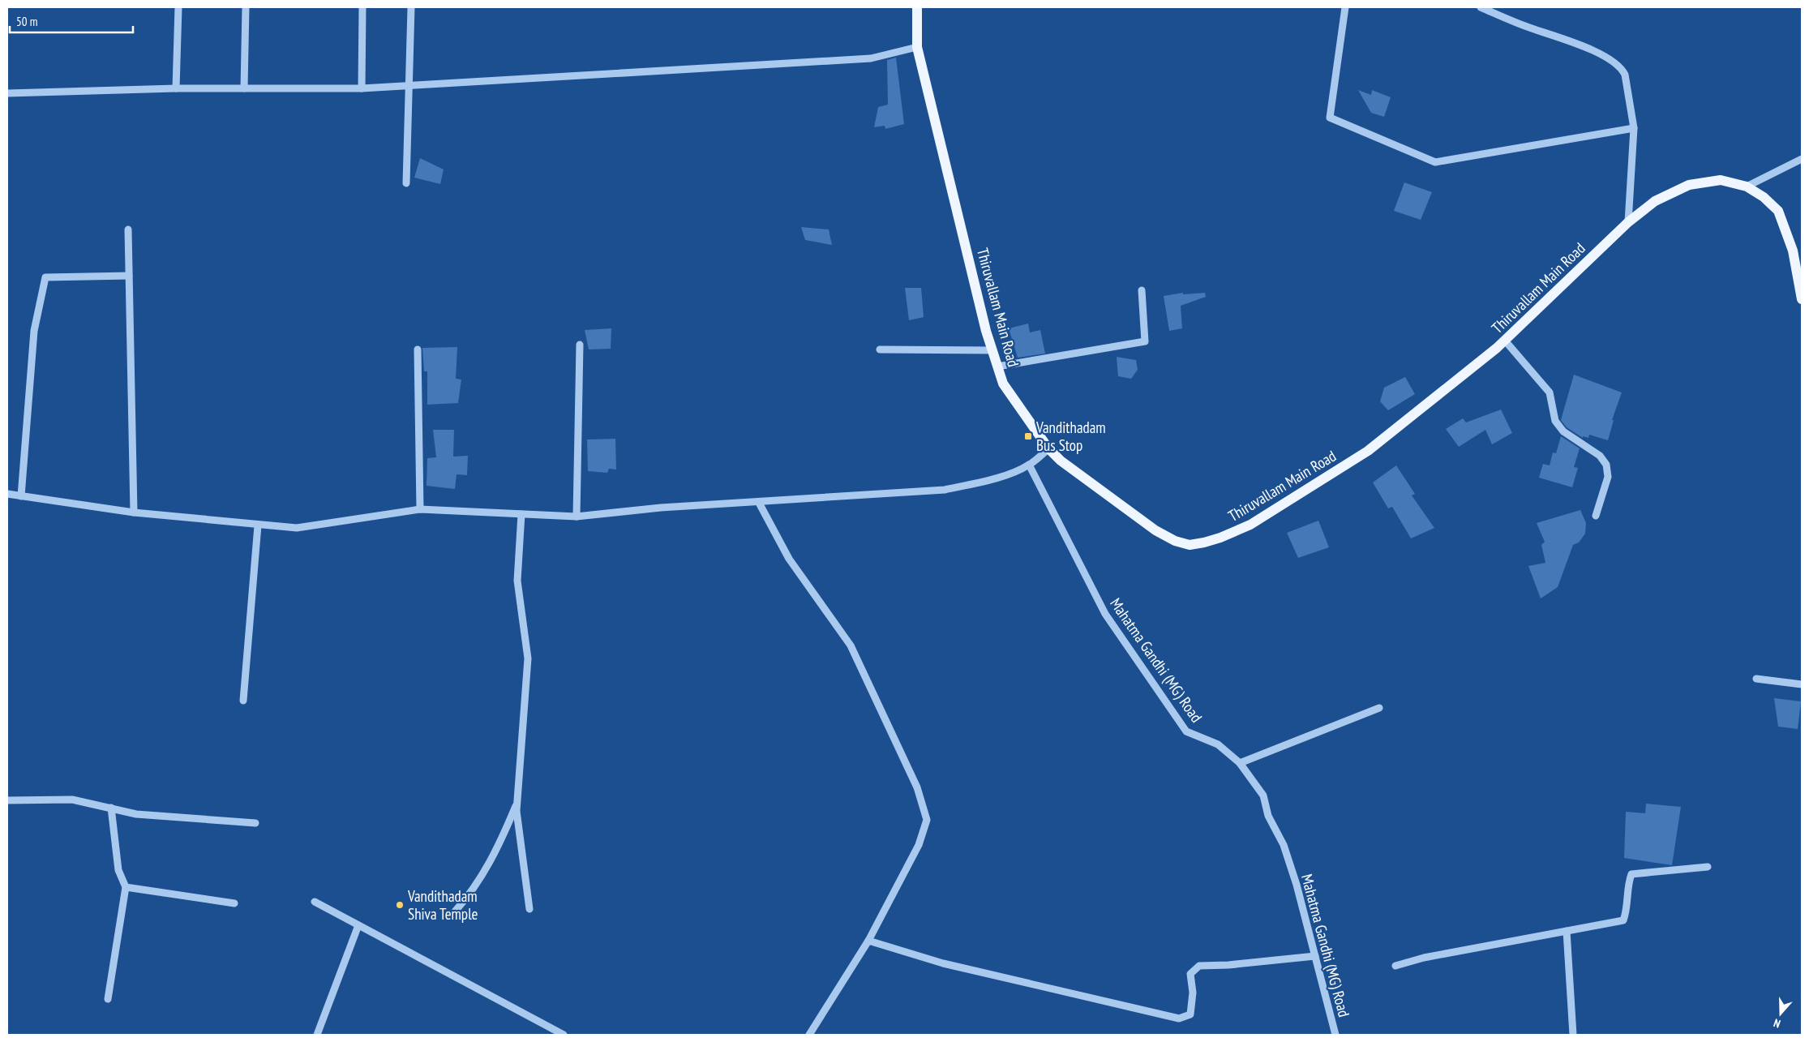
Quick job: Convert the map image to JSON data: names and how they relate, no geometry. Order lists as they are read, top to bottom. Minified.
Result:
{"streets":{"main road":["Thiruvallam Main Road"],"street":["Mahatma Gandhi (MG) Road"]},"places":{"transit":["Vandithadam Bus Stop"],"other":["Vandithadam Shiva Temple"]},"scale_bar":"50 m","north":"bottom"}
